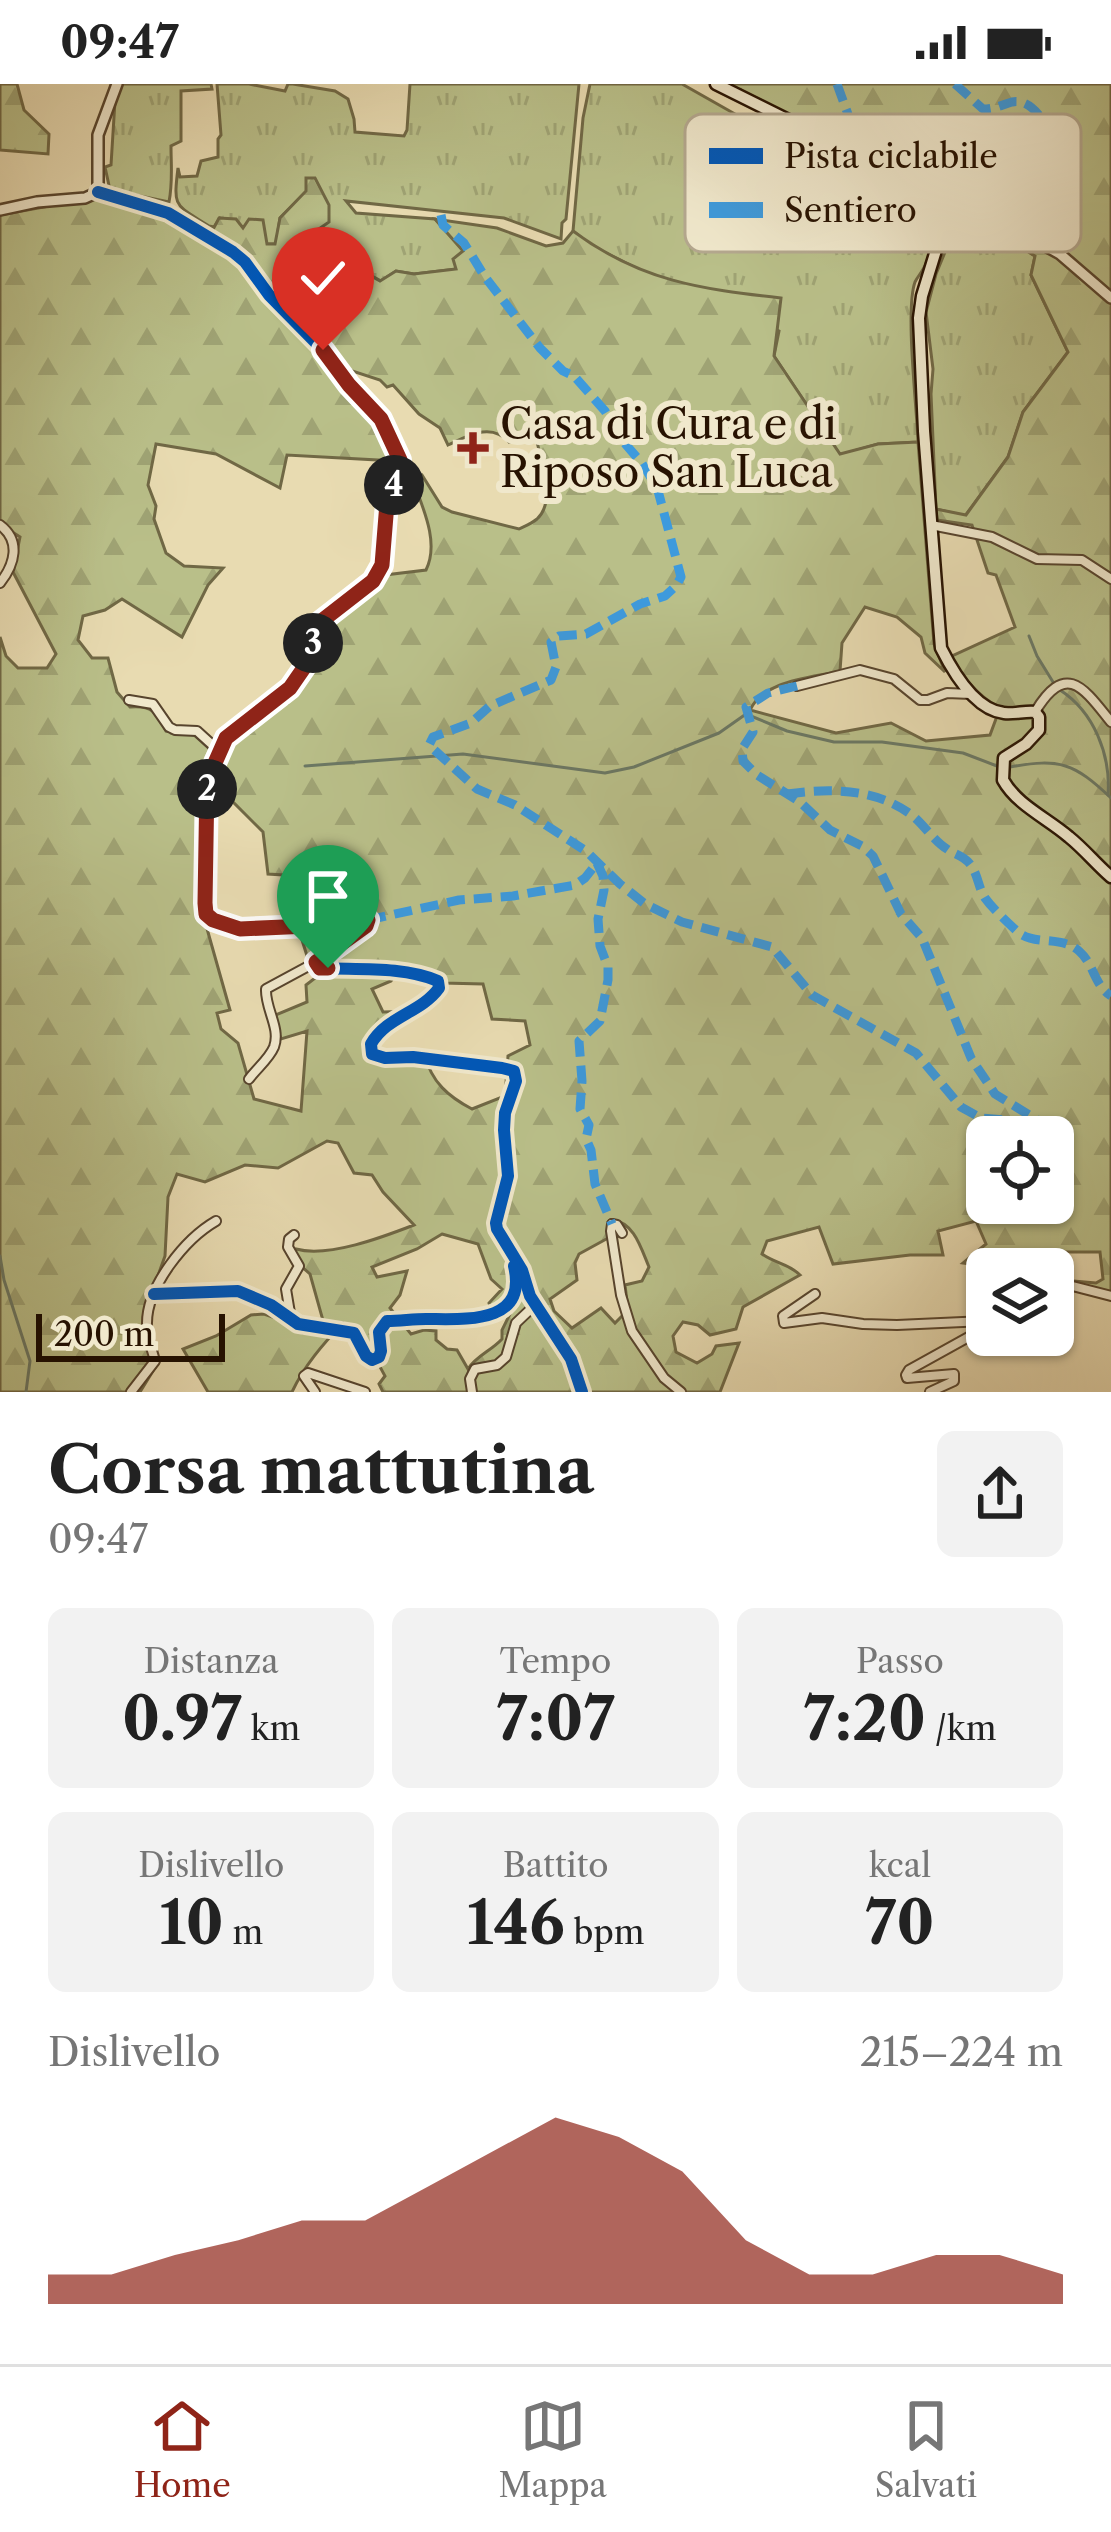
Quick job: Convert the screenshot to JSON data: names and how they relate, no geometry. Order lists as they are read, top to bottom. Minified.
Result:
{"places":{"health":["Casa di Cura e di Riposo San Luca"]},"legend":["Pista ciclabile","Sentiero"],"scale_bar":"200 m","page":{"status":"09:47","pins":["4","3","2"],"scale":"200 m","heading":["Corsa mattutina","09:47"],"stats":[["Distanza","0.97 km"],["Tempo","7:07"],["Passo","7:20 /km"],["Dislivello","10 m"],["Battito","146 bpm"],["kcal","70"]],"chart":["Dislivello","215–224 m"],"tabs":["Home","Mappa","Salvati"]}}
